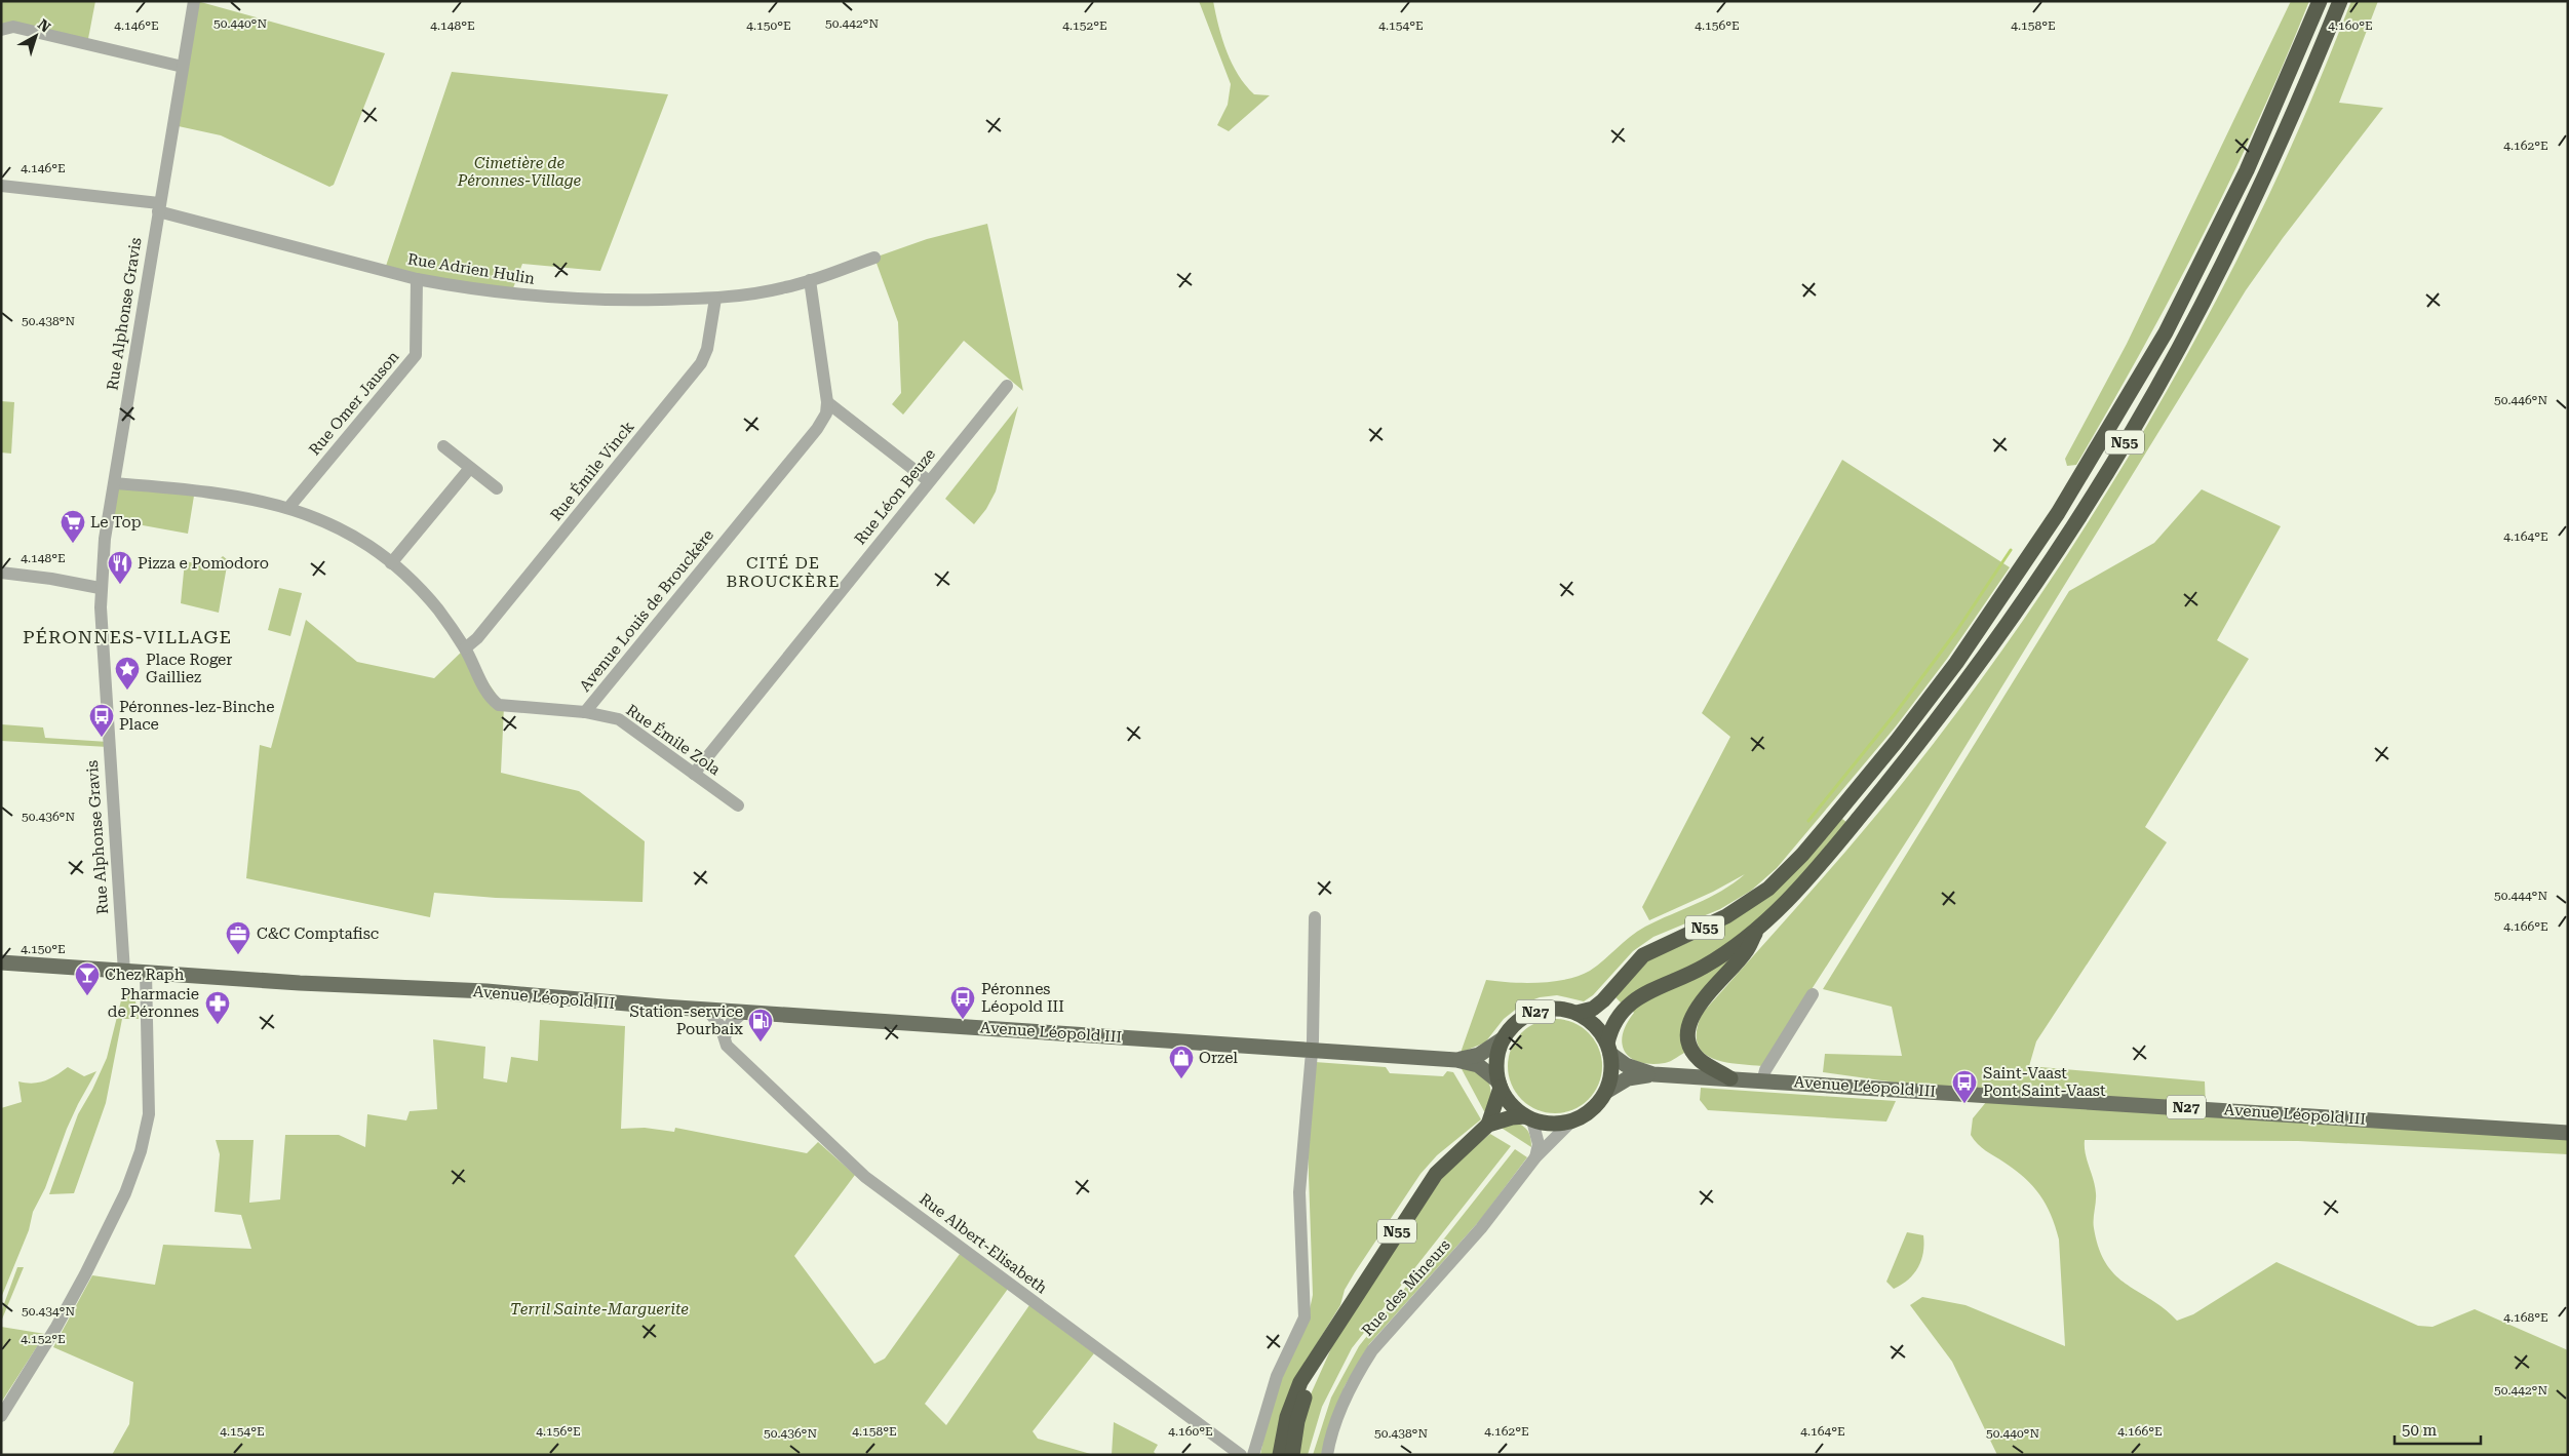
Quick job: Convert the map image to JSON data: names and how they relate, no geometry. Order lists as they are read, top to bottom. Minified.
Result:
{"streets":{"highway":["N55","N27"],"main road":["Avenue Léopold III"],"street":["Rue Adrien Hulin","Rue Alphonse Gravis","Rue Omer Jauson","Rue Émile Vinck","Rue Léon Beuze","Avenue Louis de Brouckère","Rue Émile Zola","Rue Albert-Elisabeth","Rue des Mineurs"]},"crossings":[["Rue Adrien Hulin","Rue Alphonse Gravis"],["Rue Adrien Hulin","Rue Omer Jauson"],["Rue Adrien Hulin","Rue Émile Vinck"],["Rue Adrien Hulin","Avenue Louis de Brouckère"],["Rue Alphonse Gravis","Avenue Louis de Brouckère"],["Rue Alphonse Gravis","Avenue Léopold III"],["Rue Omer Jauson","Avenue Louis de Brouckère"],["N55","Avenue Léopold III"],["N55","N27"],["N55","Rue des Mineurs"],["Rue Émile Vinck","Avenue Louis de Brouckère"],["Rue Léon Beuze","Rue Émile Zola"],["Avenue Louis de Brouckère","Rue Émile Zola"],["Avenue Léopold III","N27"],["Avenue Léopold III","Rue Albert-Elisabeth"],["Avenue Léopold III","Rue des Mineurs"],["N27","Rue des Mineurs"]],"districts":["CITÉ DE BROUCKÈRE","PÉRONNES-VILLAGE"],"parks":["Cimetière de Péronnes-Village","Terril Sainte-Marguerite"],"places":{"supermarket":["Le Top"],"restaurant":["Pizza e Pomodoro"],"place":["Place Roger Gailliez"],"bus stop":["Péronnes-lez-Binche Place","Péronnes Léopold III","Saint-Vaast Pont Saint-Vaast"],"office":["C&C Comptafisc"],"bar":["Chez Raph"],"pharmacy":["Pharmacie de Péronnes"],"fuel station":["Station-service Pourbaix"],"shop":["Orzel"]},"scale_bar":"50 m","north":"top right","coordinates":["50.440°N","50.442°N","4.148°E","4.150°E","4.154°E","4.156°E","4.158°E","4.160°E","4.146°E","4.152°E","4.162°E","50.438°N","50.446°N","4.164°E","50.436°N","50.444°N","4.166°E","50.434°N","4.168°E"]}
